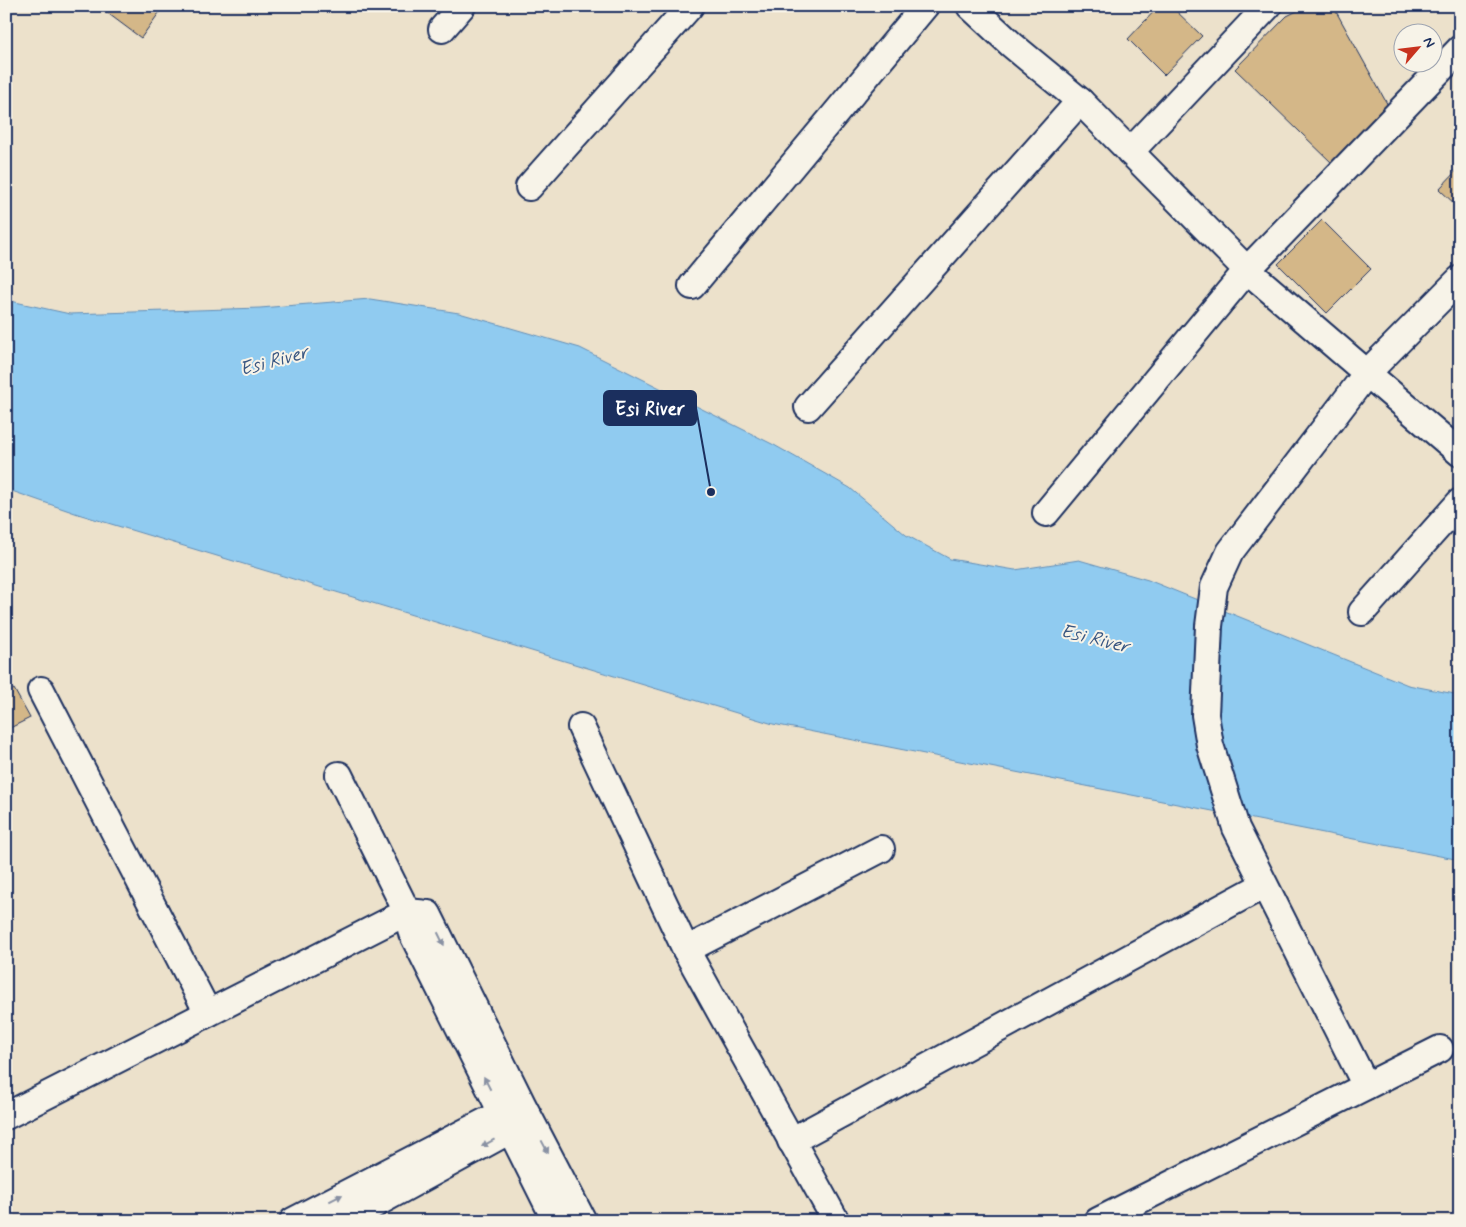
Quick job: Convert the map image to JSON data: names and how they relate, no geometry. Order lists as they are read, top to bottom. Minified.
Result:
{"water":["Esi River"],"places":["Esi River"],"north":"top right"}
